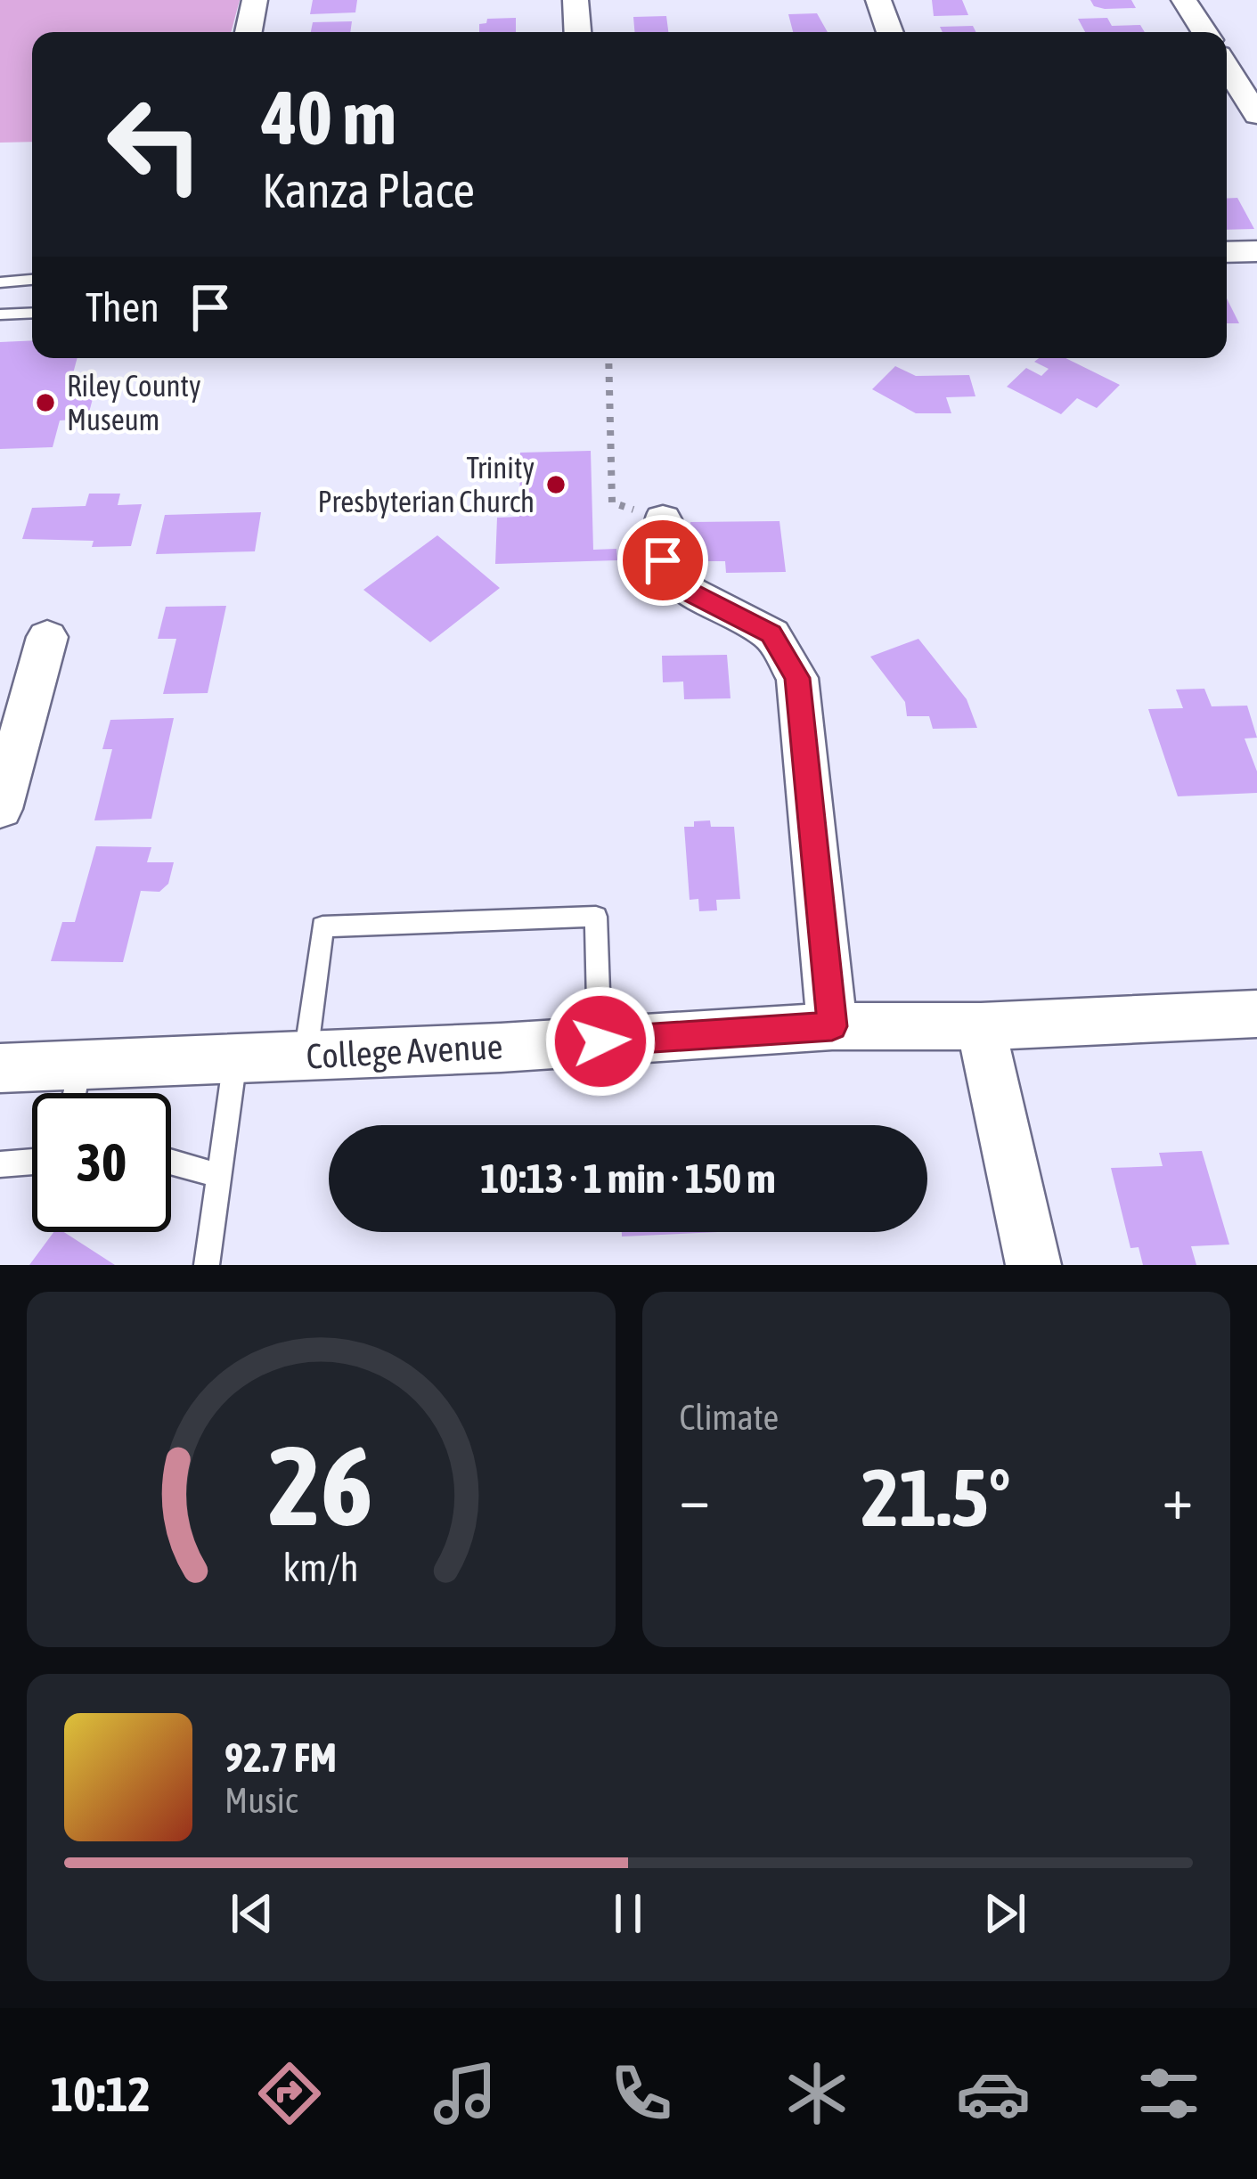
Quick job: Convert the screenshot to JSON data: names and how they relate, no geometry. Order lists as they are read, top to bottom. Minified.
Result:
{"streets":{"street":["College Avenue"]},"places":["Riley County Museum","Trinity Presbyterian Church"],"page":{"turn":["40 m","Kanza Place"],"then":"Then","limit":"30","trip":"10:13 · 1 min · 150 m","tile":"Climate","heat":["−","21.5°","+"],"song":["92.7 FM","Music"],"tabs":"10:12","gauge":["26","km/h"]}}
